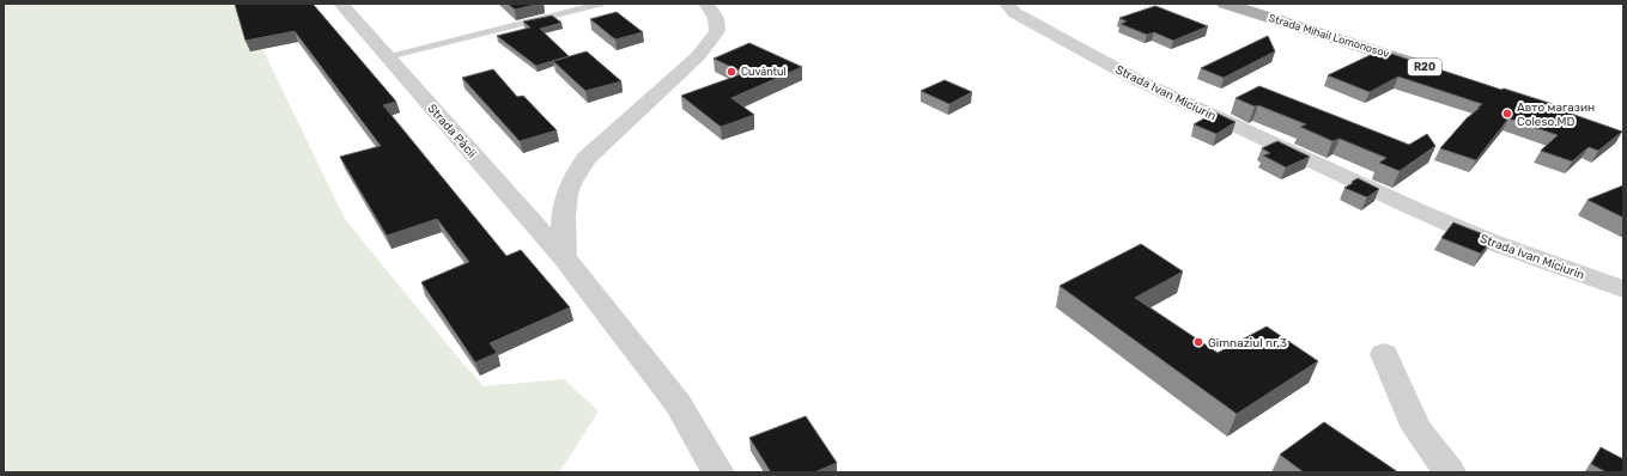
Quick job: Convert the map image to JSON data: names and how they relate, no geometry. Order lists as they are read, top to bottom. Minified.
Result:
{"streets":{"main road":["Strada Mihail Lomonosov","R20"],"street":["Strada Ivan Miciurin","Strada Păcii"]},"places":["Cuvântul","Aвто магазин Coleso.MD","Gimnaziul nr.3"]}
